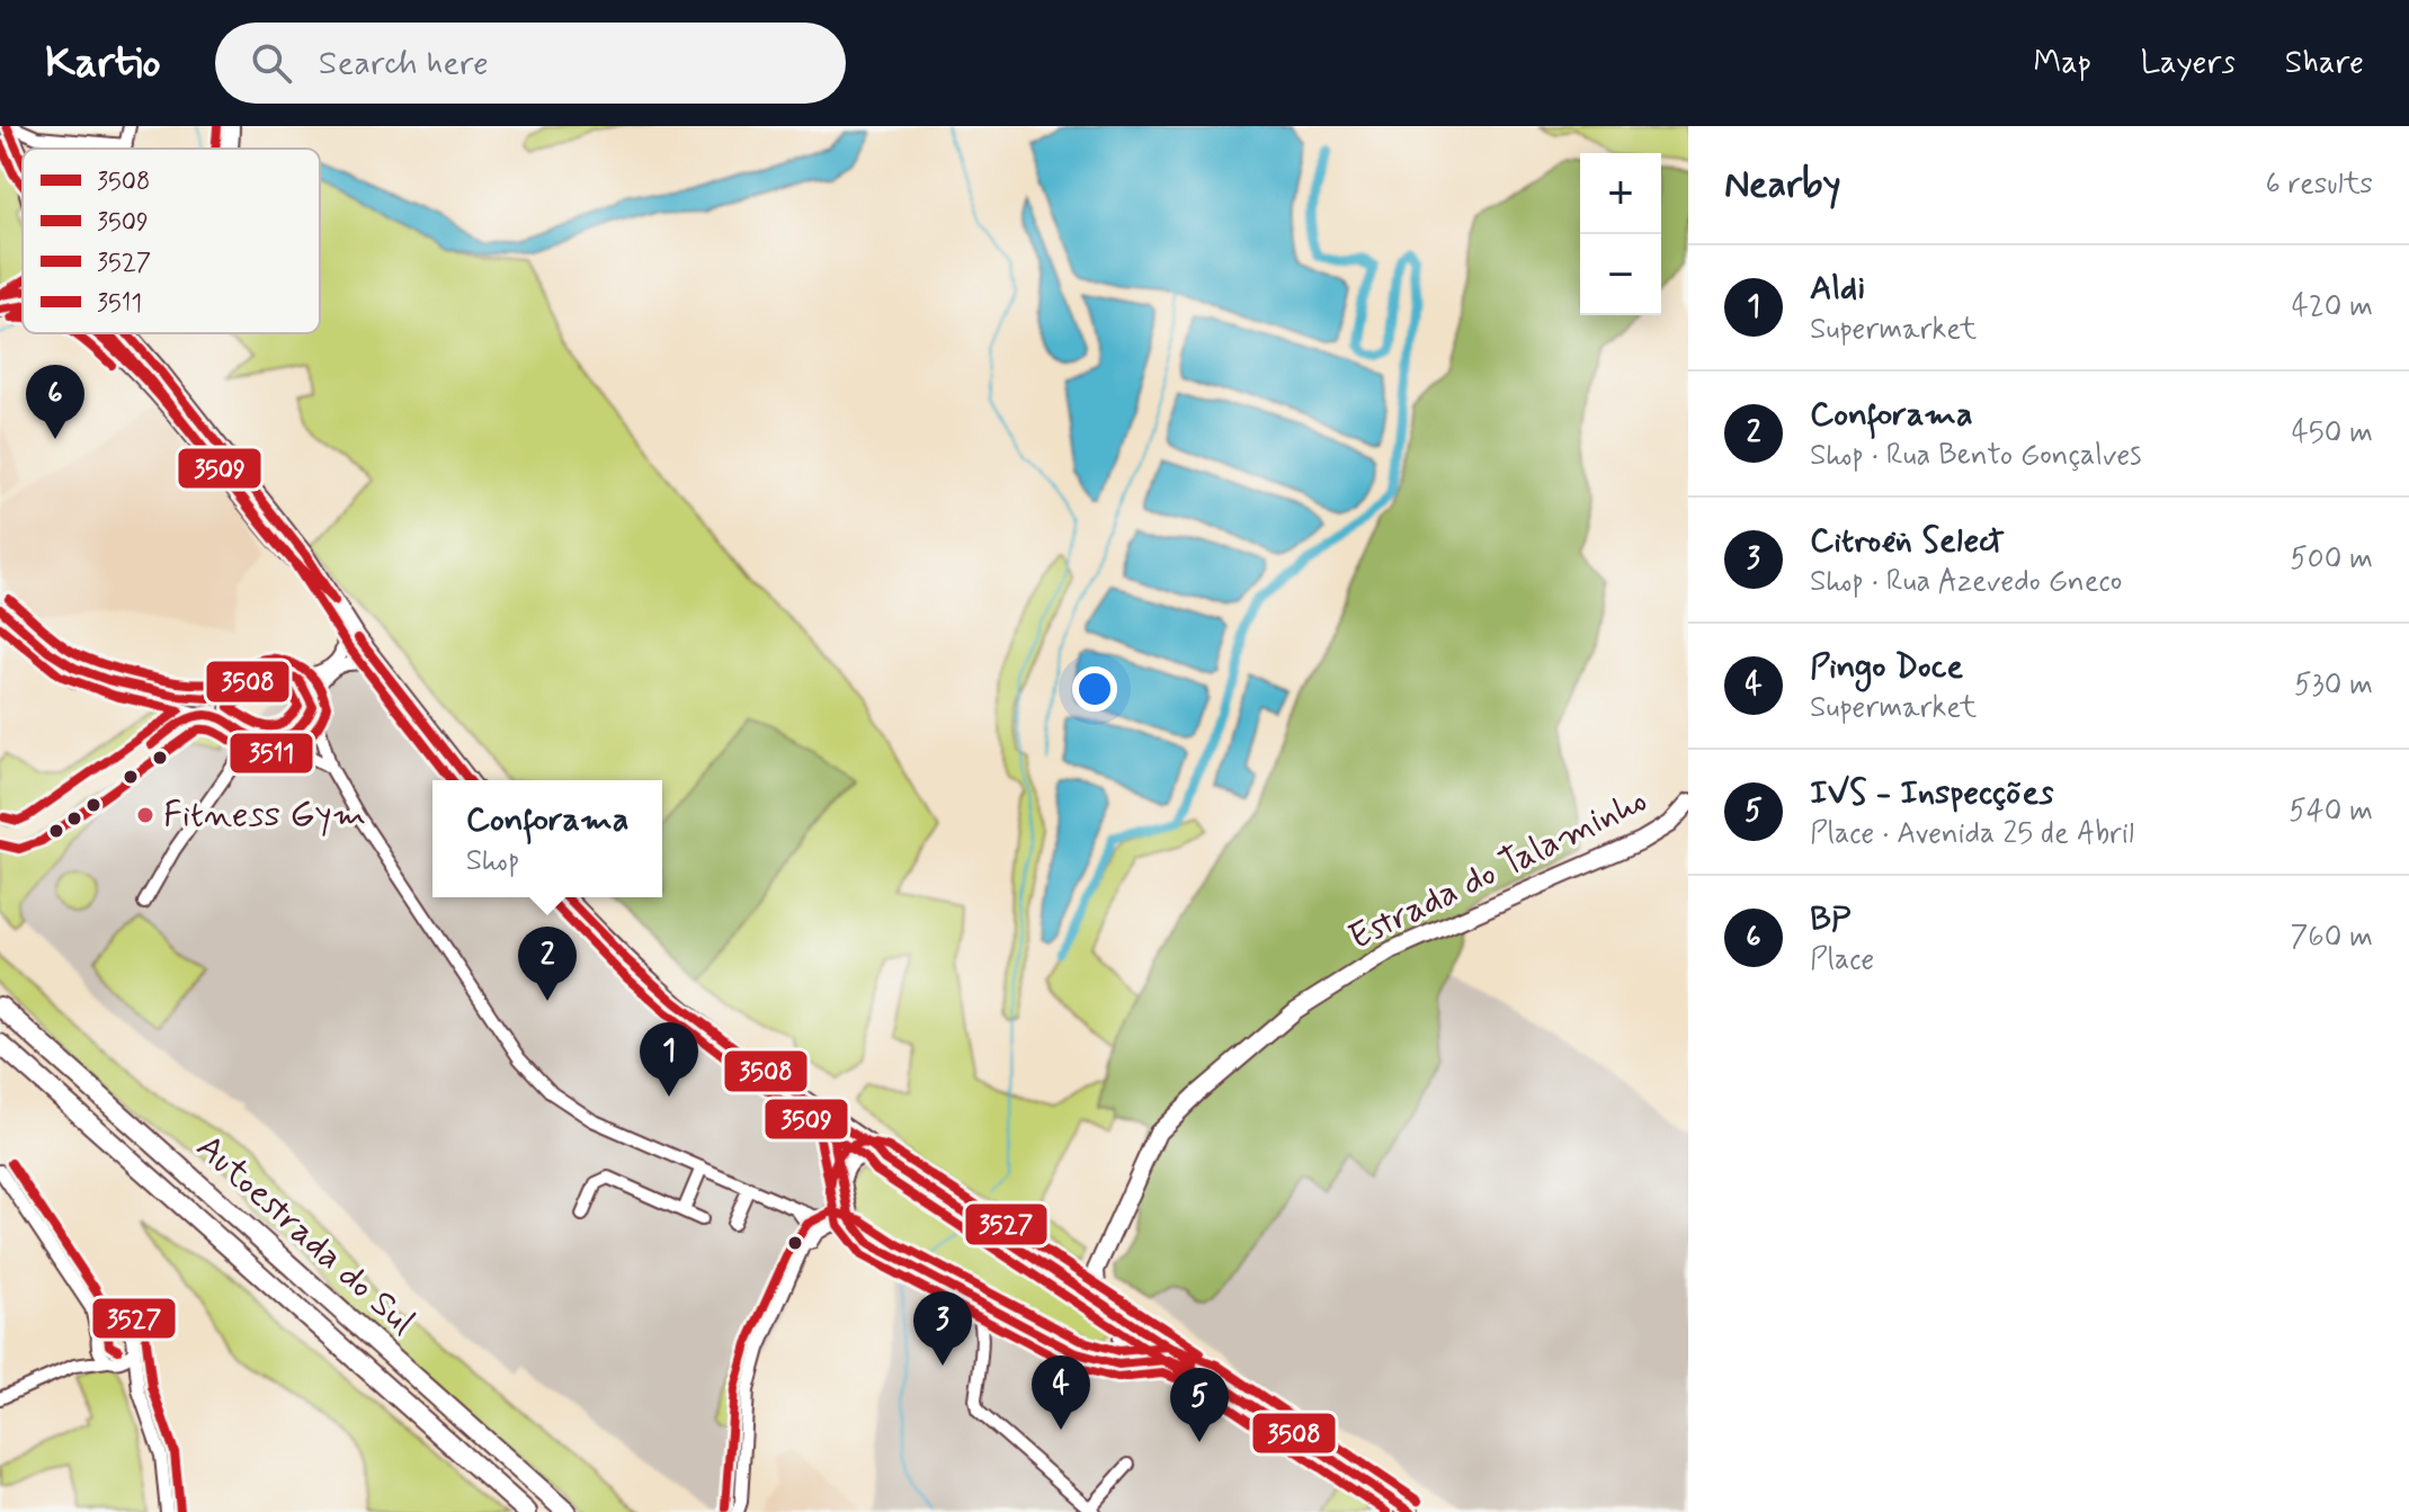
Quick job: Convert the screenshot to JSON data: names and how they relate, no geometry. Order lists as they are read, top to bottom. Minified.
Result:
{"streets":{"highway":["Autoestrada do Sul"],"main road":["Estrada do Talaminho"]},"places":["Fitness Gym"],"lines":["transit line 3508","transit line 3511","transit line 3509","transit line 3527"],"legend":["3508","3509","3527","3511"],"page":{"header":"Kartio","search":"Search here","nav":["Map","Layers","Share"],"heading":["Nearby","6 results"],"map_buttons":["+","−"],"list":[{"mark":"1","name":"Aldi","note":"Supermarket","value":"420 m"},{"mark":"2","name":"Conforama","note":"Shop · Rua Bento Gonçalves","value":"450 m"},{"mark":"3","name":"Citroën Select","note":"Shop · Rua Azevedo Gneco","value":"500 m"},{"mark":"4","name":"Pingo Doce","note":"Supermarket","value":"530 m"},{"mark":"5","name":"IVS - Inspecções","note":"Place · Avenida 25 de Abril","value":"540 m"},{"mark":"6","name":"BP","note":"Place","value":"760 m"}],"pins":["6","2","1","3","4","5"],"popup":["Conforama","Shop"]}}
